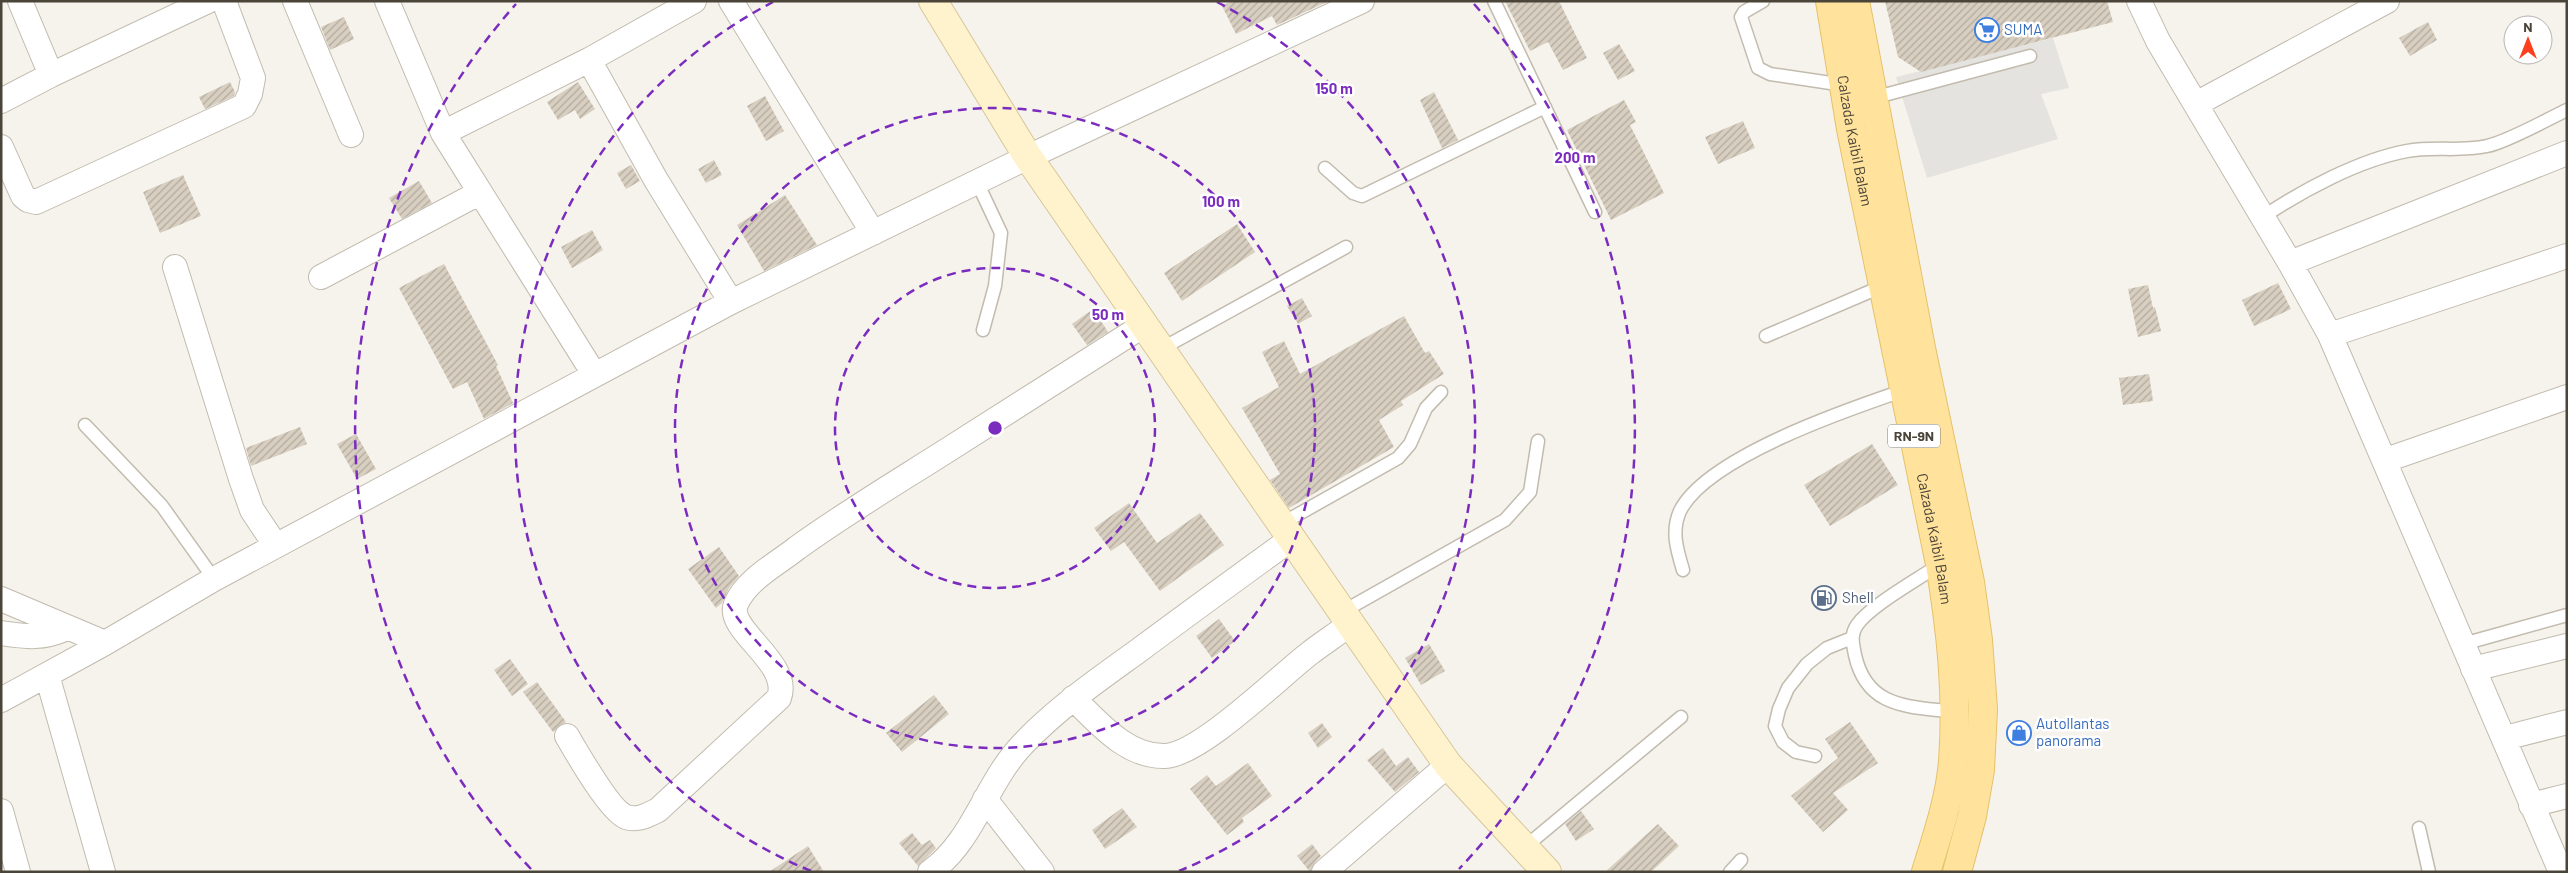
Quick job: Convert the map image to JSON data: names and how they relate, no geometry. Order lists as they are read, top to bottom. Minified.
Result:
{"streets":{"main road":["Calzada Kaibil Balam","RN-9N"]},"places":{"supermarket":["SUMA"],"fuel station":["Shell"],"shop":["Autollantas panorama"]},"north":"top","rings":["150 m","200 m","100 m","50 m"]}
